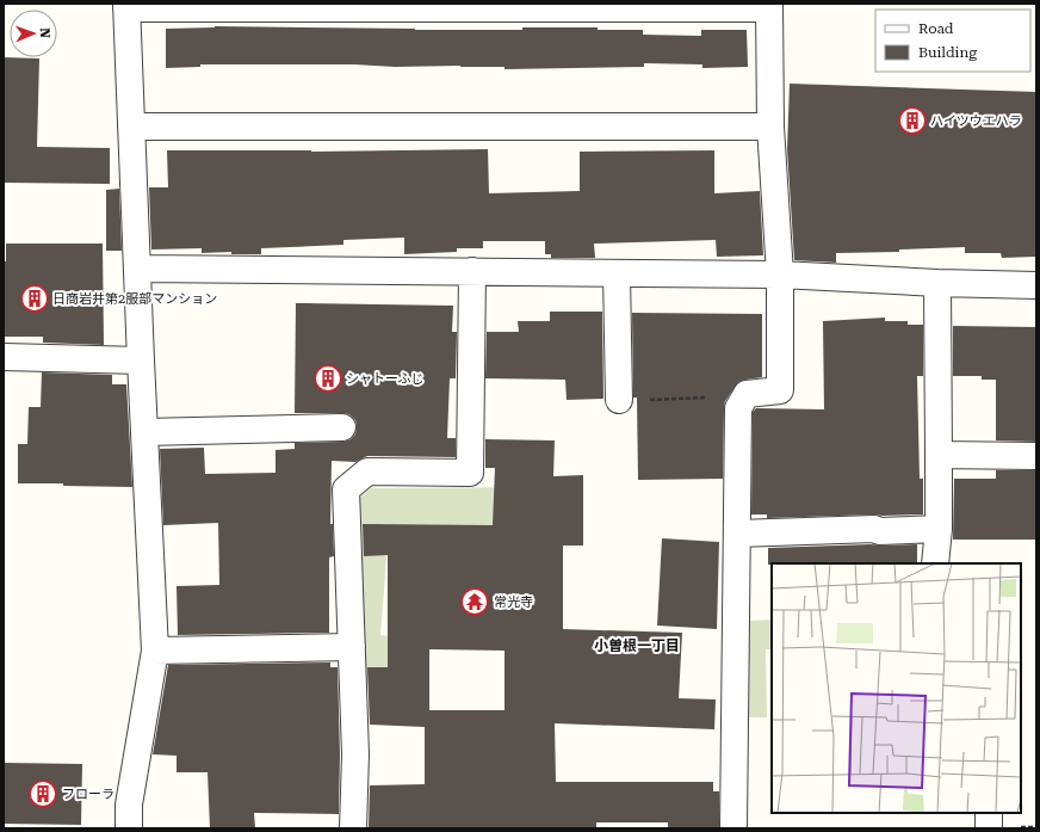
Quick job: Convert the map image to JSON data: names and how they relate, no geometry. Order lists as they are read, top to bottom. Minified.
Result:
{"districts":["小曽根一丁目"],"places":{"building":["ハイツウエハラ","日商岩井第2服部マンション","シャトーふじ","フローラ"],"temple":["常光寺"]},"legend":["Road","Building"],"north":"right"}
